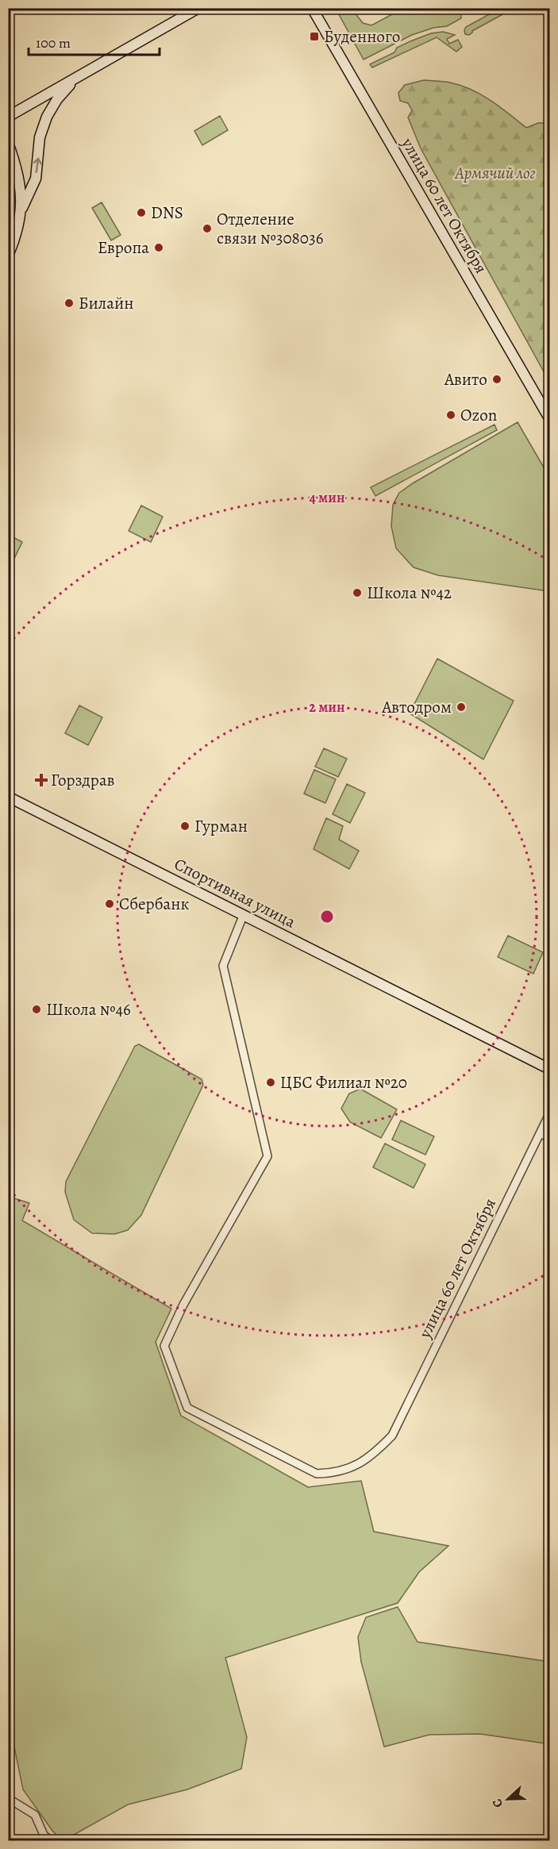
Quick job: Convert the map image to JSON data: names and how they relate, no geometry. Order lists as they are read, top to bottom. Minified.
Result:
{"streets":{"street":["улица 60 лет Октября","Спортивная улица"]},"crossings":[["улица 60 лет Октября","Спортивная улица"]],"parks":["Армячий лог"],"places":{"transit":["Буденного"],"other":["DNS","Отделение связи №308036","Европа","Билайн","Авито","Ozon","Школа №42","Автодром","Гурман","Сбербанк","Школа №46","ЦБС Филиал №20"],"health":["Горздрав"]},"scale_bar":"100 m","north":"left","rings":["4 мин","2 мин"]}
